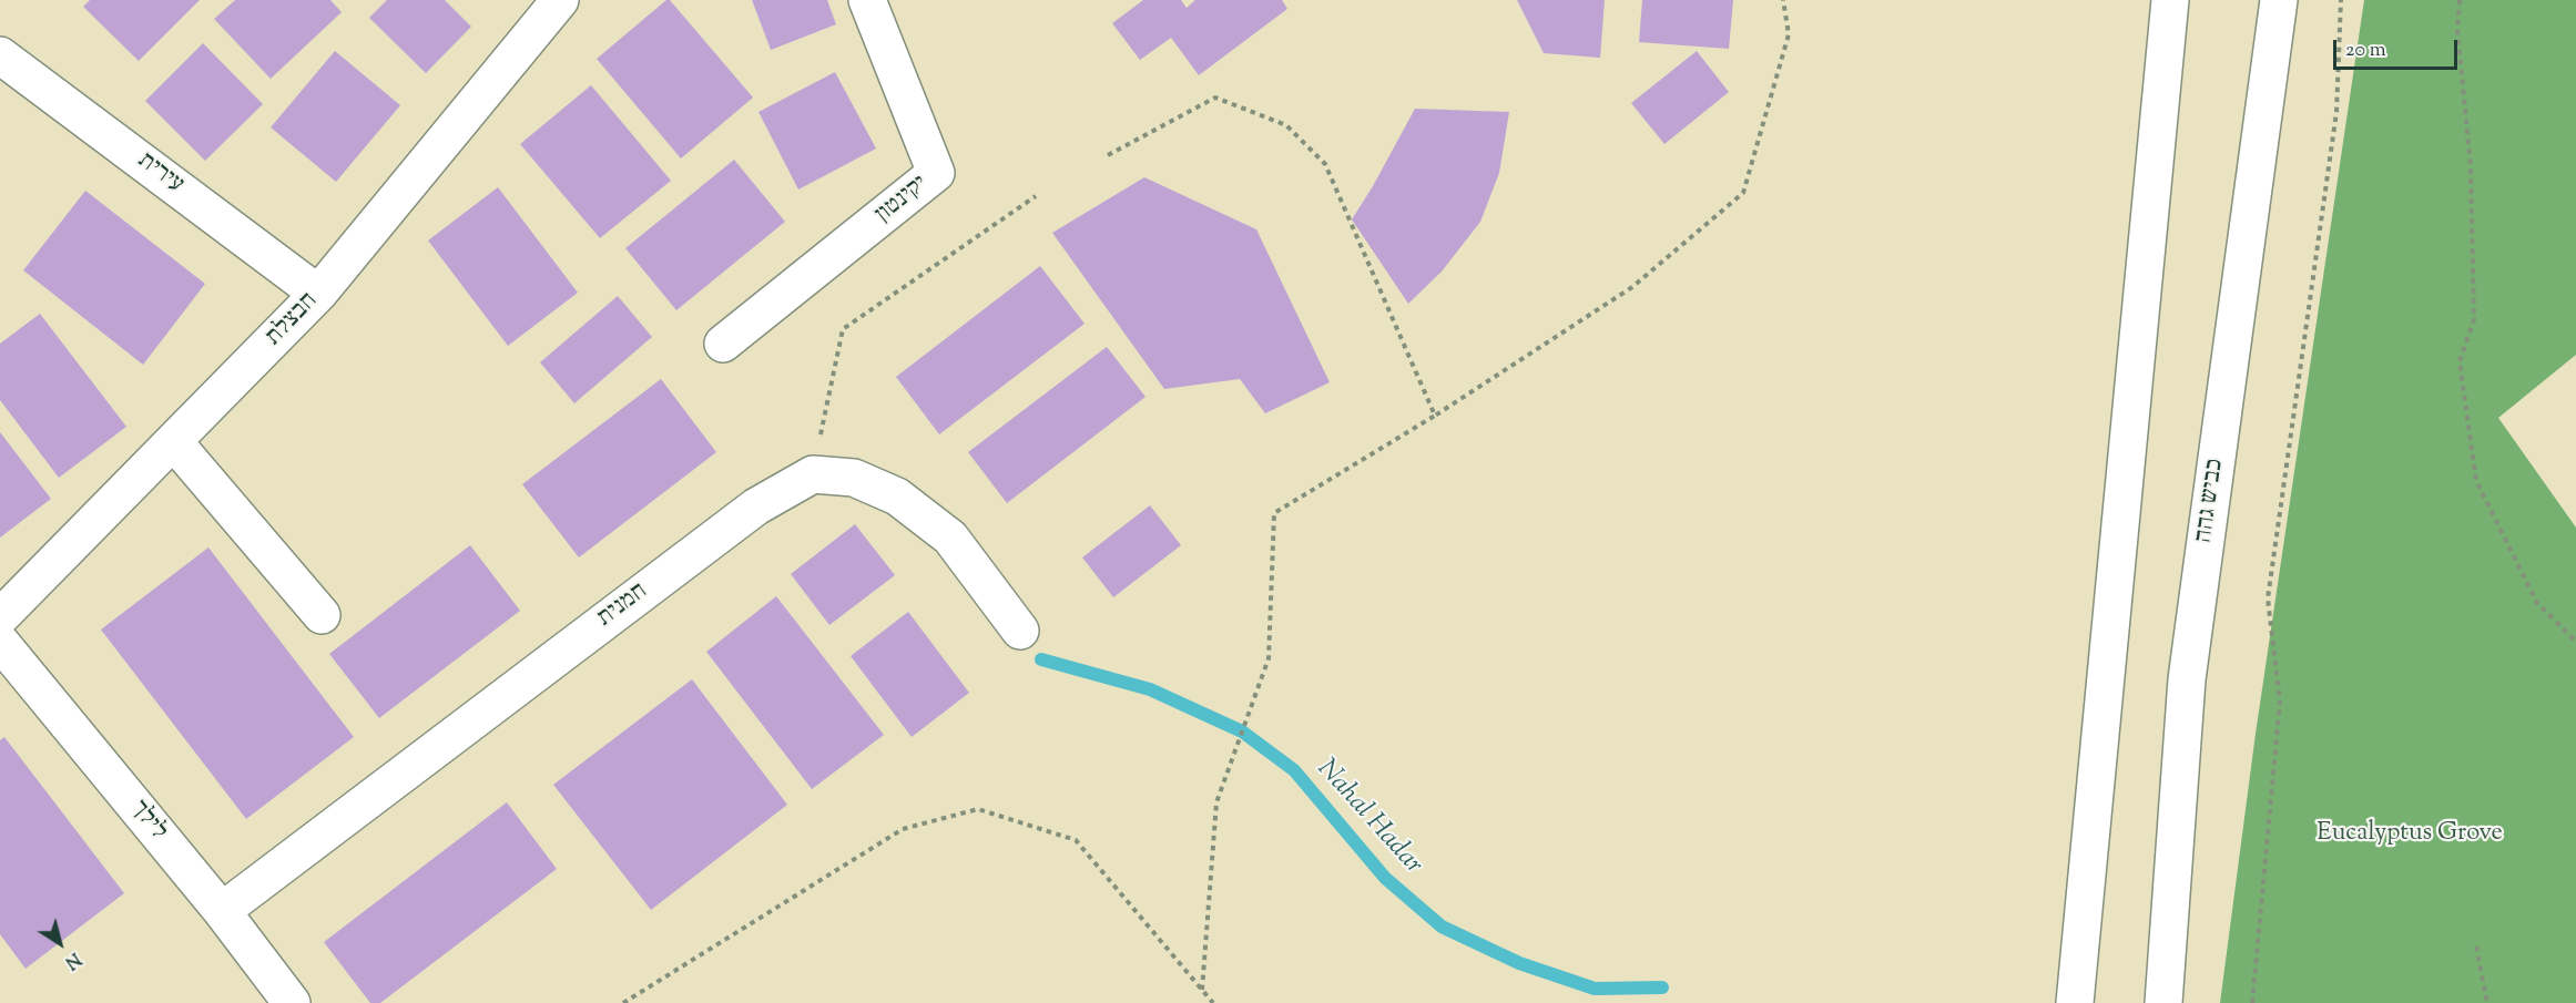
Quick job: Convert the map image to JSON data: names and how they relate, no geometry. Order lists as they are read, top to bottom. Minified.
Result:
{"streets":{"main road":["עירית","יקינטון","חבצלת","כביש גהה","חמנית","לילך"]},"crossings":[["עירית","חבצלת"],["חמנית","לילך"]],"water":["Nahal Hadar"],"parks":["Eucalyptus Grove"],"scale_bar":"20 m","north":"bottom right"}
